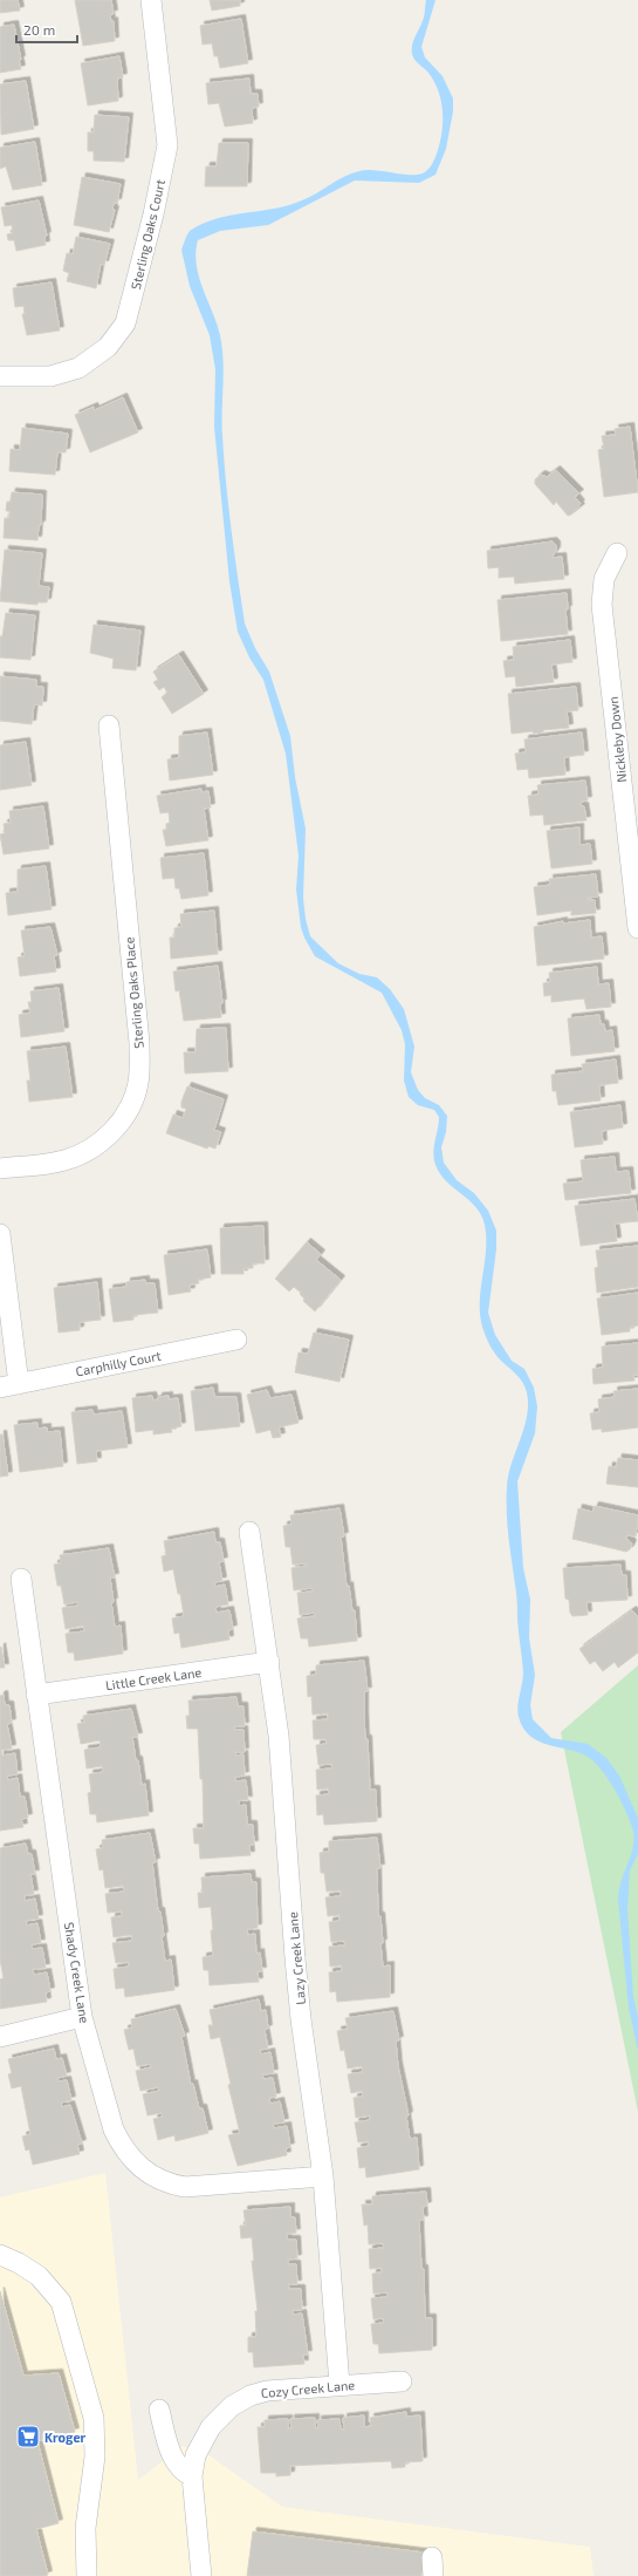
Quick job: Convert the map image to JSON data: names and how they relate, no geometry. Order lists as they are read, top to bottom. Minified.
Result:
{"streets":{"street":["Sterling Oaks Court","Nickleby Down","Sterling Oaks Place","Carphilly Court","Little Creek Lane","Lazy Creek Lane","Shady Creek Lane","Cozy Creek Lane"]},"crossings":[["Little Creek Lane","Lazy Creek Lane"],["Little Creek Lane","Shady Creek Lane"],["Lazy Creek Lane","Shady Creek Lane"],["Lazy Creek Lane","Cozy Creek Lane"]],"places":{"supermarket":["Kroger"]},"scale_bar":"20 m"}
